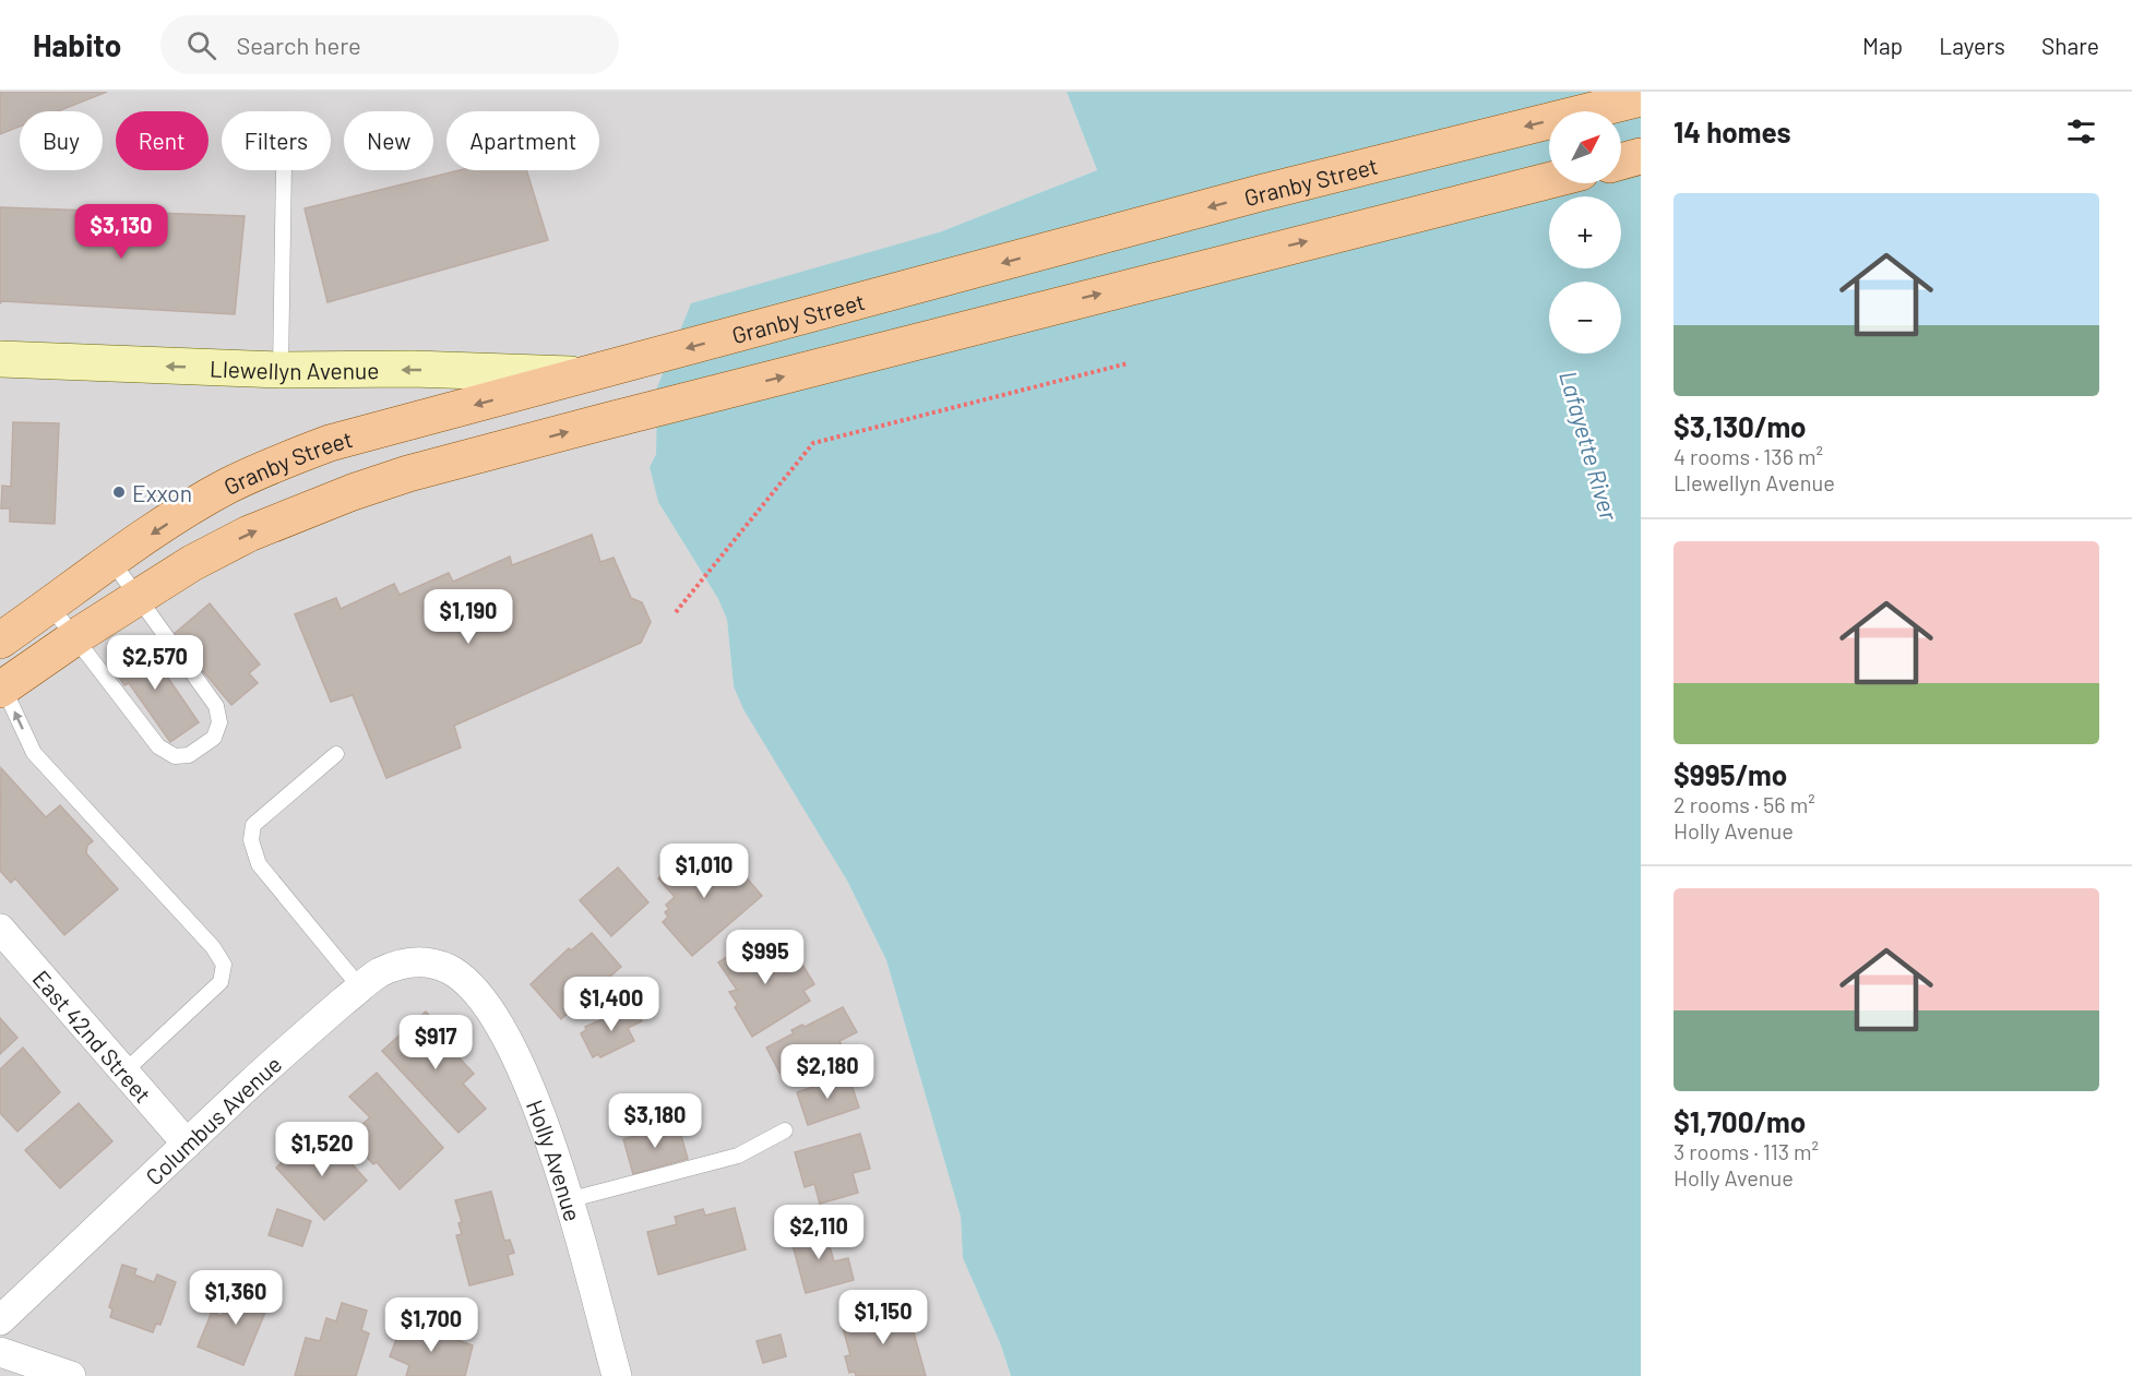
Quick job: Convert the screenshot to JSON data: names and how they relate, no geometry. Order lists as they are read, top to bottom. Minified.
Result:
{"streets":{"main road":["Granby Street"],"street":["Llewellyn Avenue","East 42nd Street","Columbus Avenue","Holly Avenue"]},"crossings":[["Granby Street","Llewellyn Avenue"],["East 42nd Street","Columbus Avenue"],["Columbus Avenue","Holly Avenue"]],"one_way":["Llewellyn Avenue"],"water":["Lafayette River"],"places":["Exxon"],"north":"top right","page":{"header":"Habito","search":"Search here","nav":["Map","Layers","Share"],"heading":"14 homes","map_buttons":["+","−"],"chip":["Buy","Rent","Filters","New","Apartment"],"list":[{"name":"$3,130/mo","note":"4 rooms · 136 m² · Llewellyn Avenue"},{"name":"$995/mo","note":"2 rooms · 56 m² · Holly Avenue"},{"name":"$1,700/mo","note":"3 rooms · 113 m² · Holly Avenue"}],"price":["$3,130","$1,190","$2,570","$1,010","$995","$1,400","$917","$2,180","$3,180","$1,520","$2,110","$1,360","$1,150","$1,700"]}}
